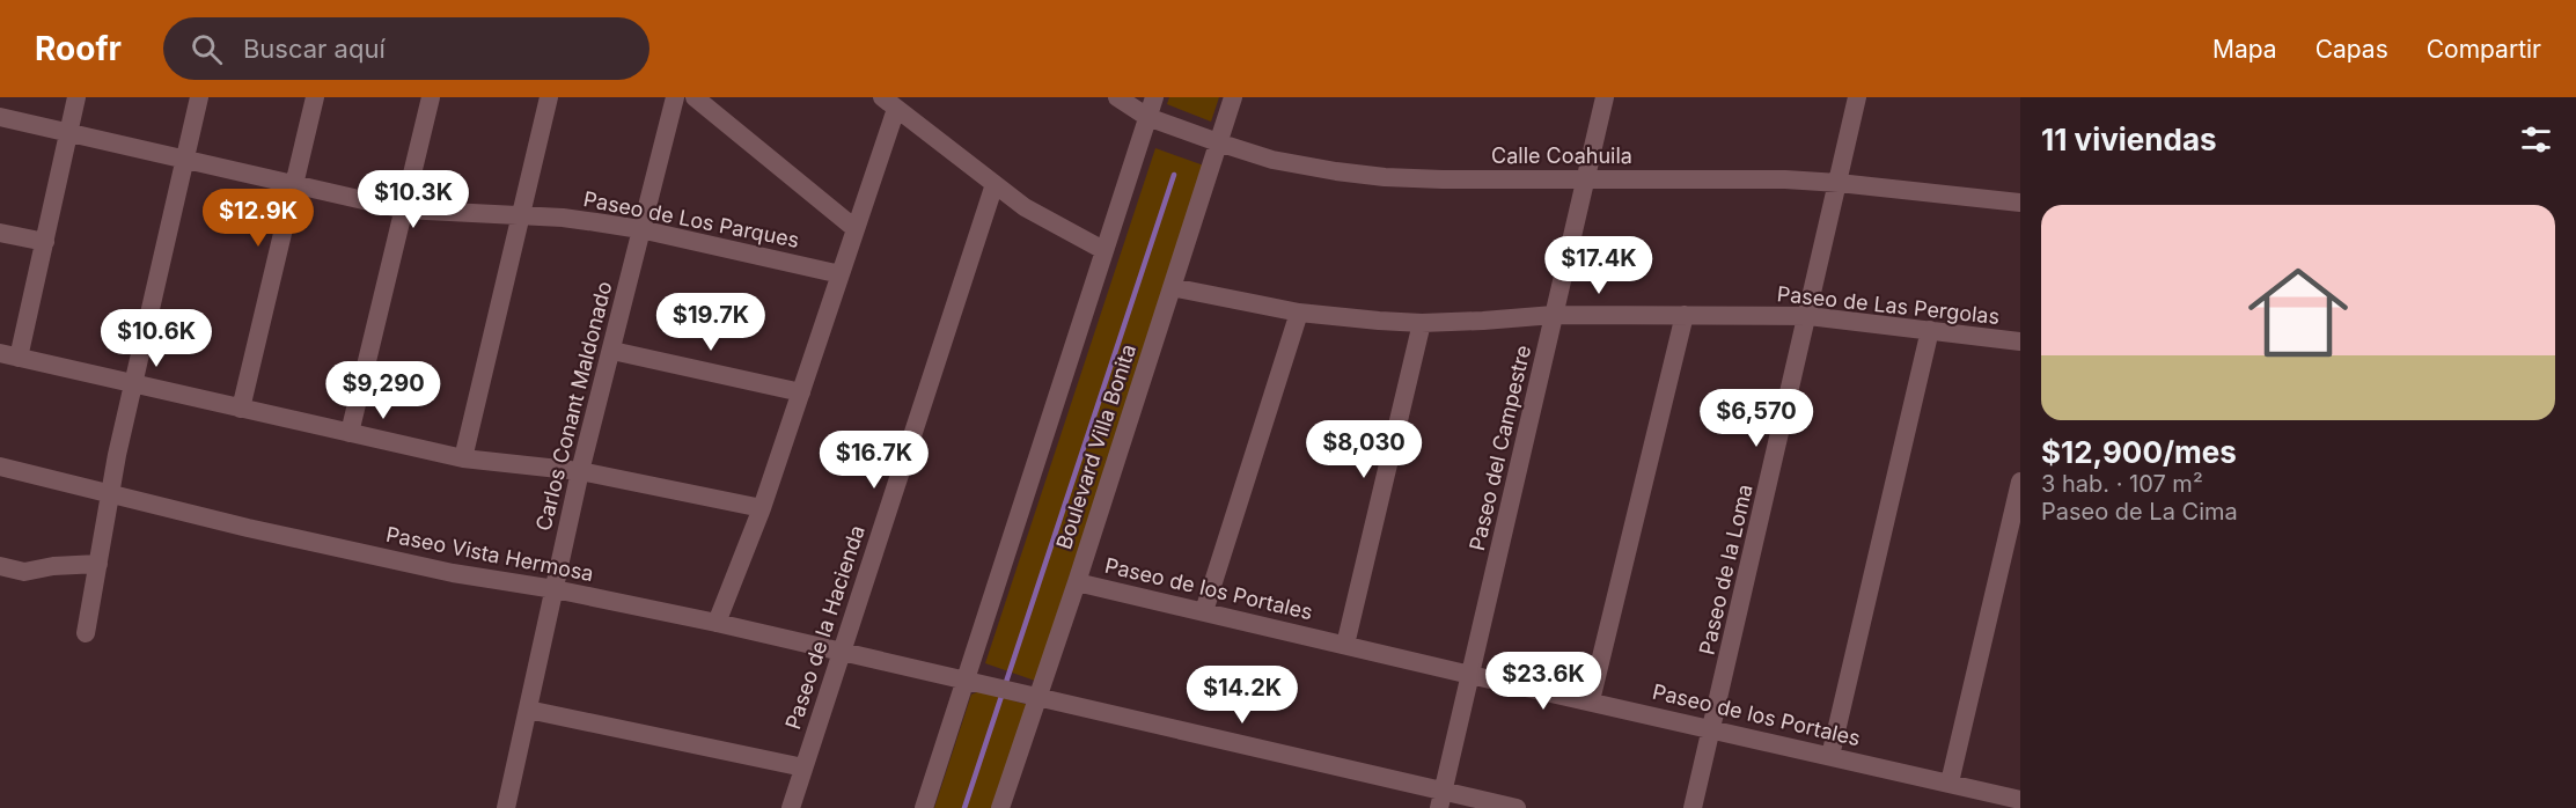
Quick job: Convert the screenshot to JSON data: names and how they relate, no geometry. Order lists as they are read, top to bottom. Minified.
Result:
{"streets":{"street":["Calle Coahuila","Paseo de Los Parques","Paseo de Las Pergolas","Carlos Conant Maldonado","Boulevard Villa Bonita","Paseo del Campestre","Paseo Vista Hermosa","Paseo de la Loma","Paseo de los Portales","Paseo de la Hacienda"]},"crossings":[["Calle Coahuila","Boulevard Villa Bonita"],["Calle Coahuila","Paseo del Campestre"],["Calle Coahuila","Paseo de la Loma"],["Paseo de Los Parques","Carlos Conant Maldonado"],["Paseo de Las Pergolas","Boulevard Villa Bonita"],["Paseo de Las Pergolas","Paseo del Campestre"],["Paseo de Las Pergolas","Paseo de la Loma"],["Carlos Conant Maldonado","Paseo Vista Hermosa"],["Boulevard Villa Bonita","Paseo Vista Hermosa"],["Boulevard Villa Bonita","Paseo de los Portales"],["Paseo del Campestre","Paseo de los Portales"],["Paseo Vista Hermosa","Paseo de la Hacienda"],["Paseo de la Loma","Paseo de los Portales"]],"page":{"header":"Roofr","search":"Buscar aquí","nav":["Mapa","Capas","Compartir"],"heading":"11 viviendas","price":["$10.3K","$12.9K","$17.4K","$19.7K","$10.6K","$9,290","$6,570","$8,030","$16.7K","$23.6K","$14.2K"],"list":[{"name":"$12,900/mes","note":"3 hab. · 107 m² · Paseo de La Cima"}]}}
